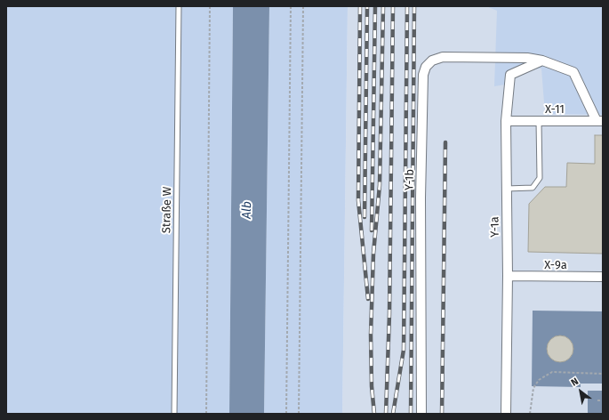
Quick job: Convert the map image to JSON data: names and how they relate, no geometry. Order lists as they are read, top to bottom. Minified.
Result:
{"streets":{"street":["X-11","Y-1b","Y-1a","X-9a"],"lane":["Straße W"]},"crossings":[["X-11","Y-1a"],["Y-1b","Y-1a"],["Y-1a","X-9a"]],"water":["Alb"],"north":"top left"}
